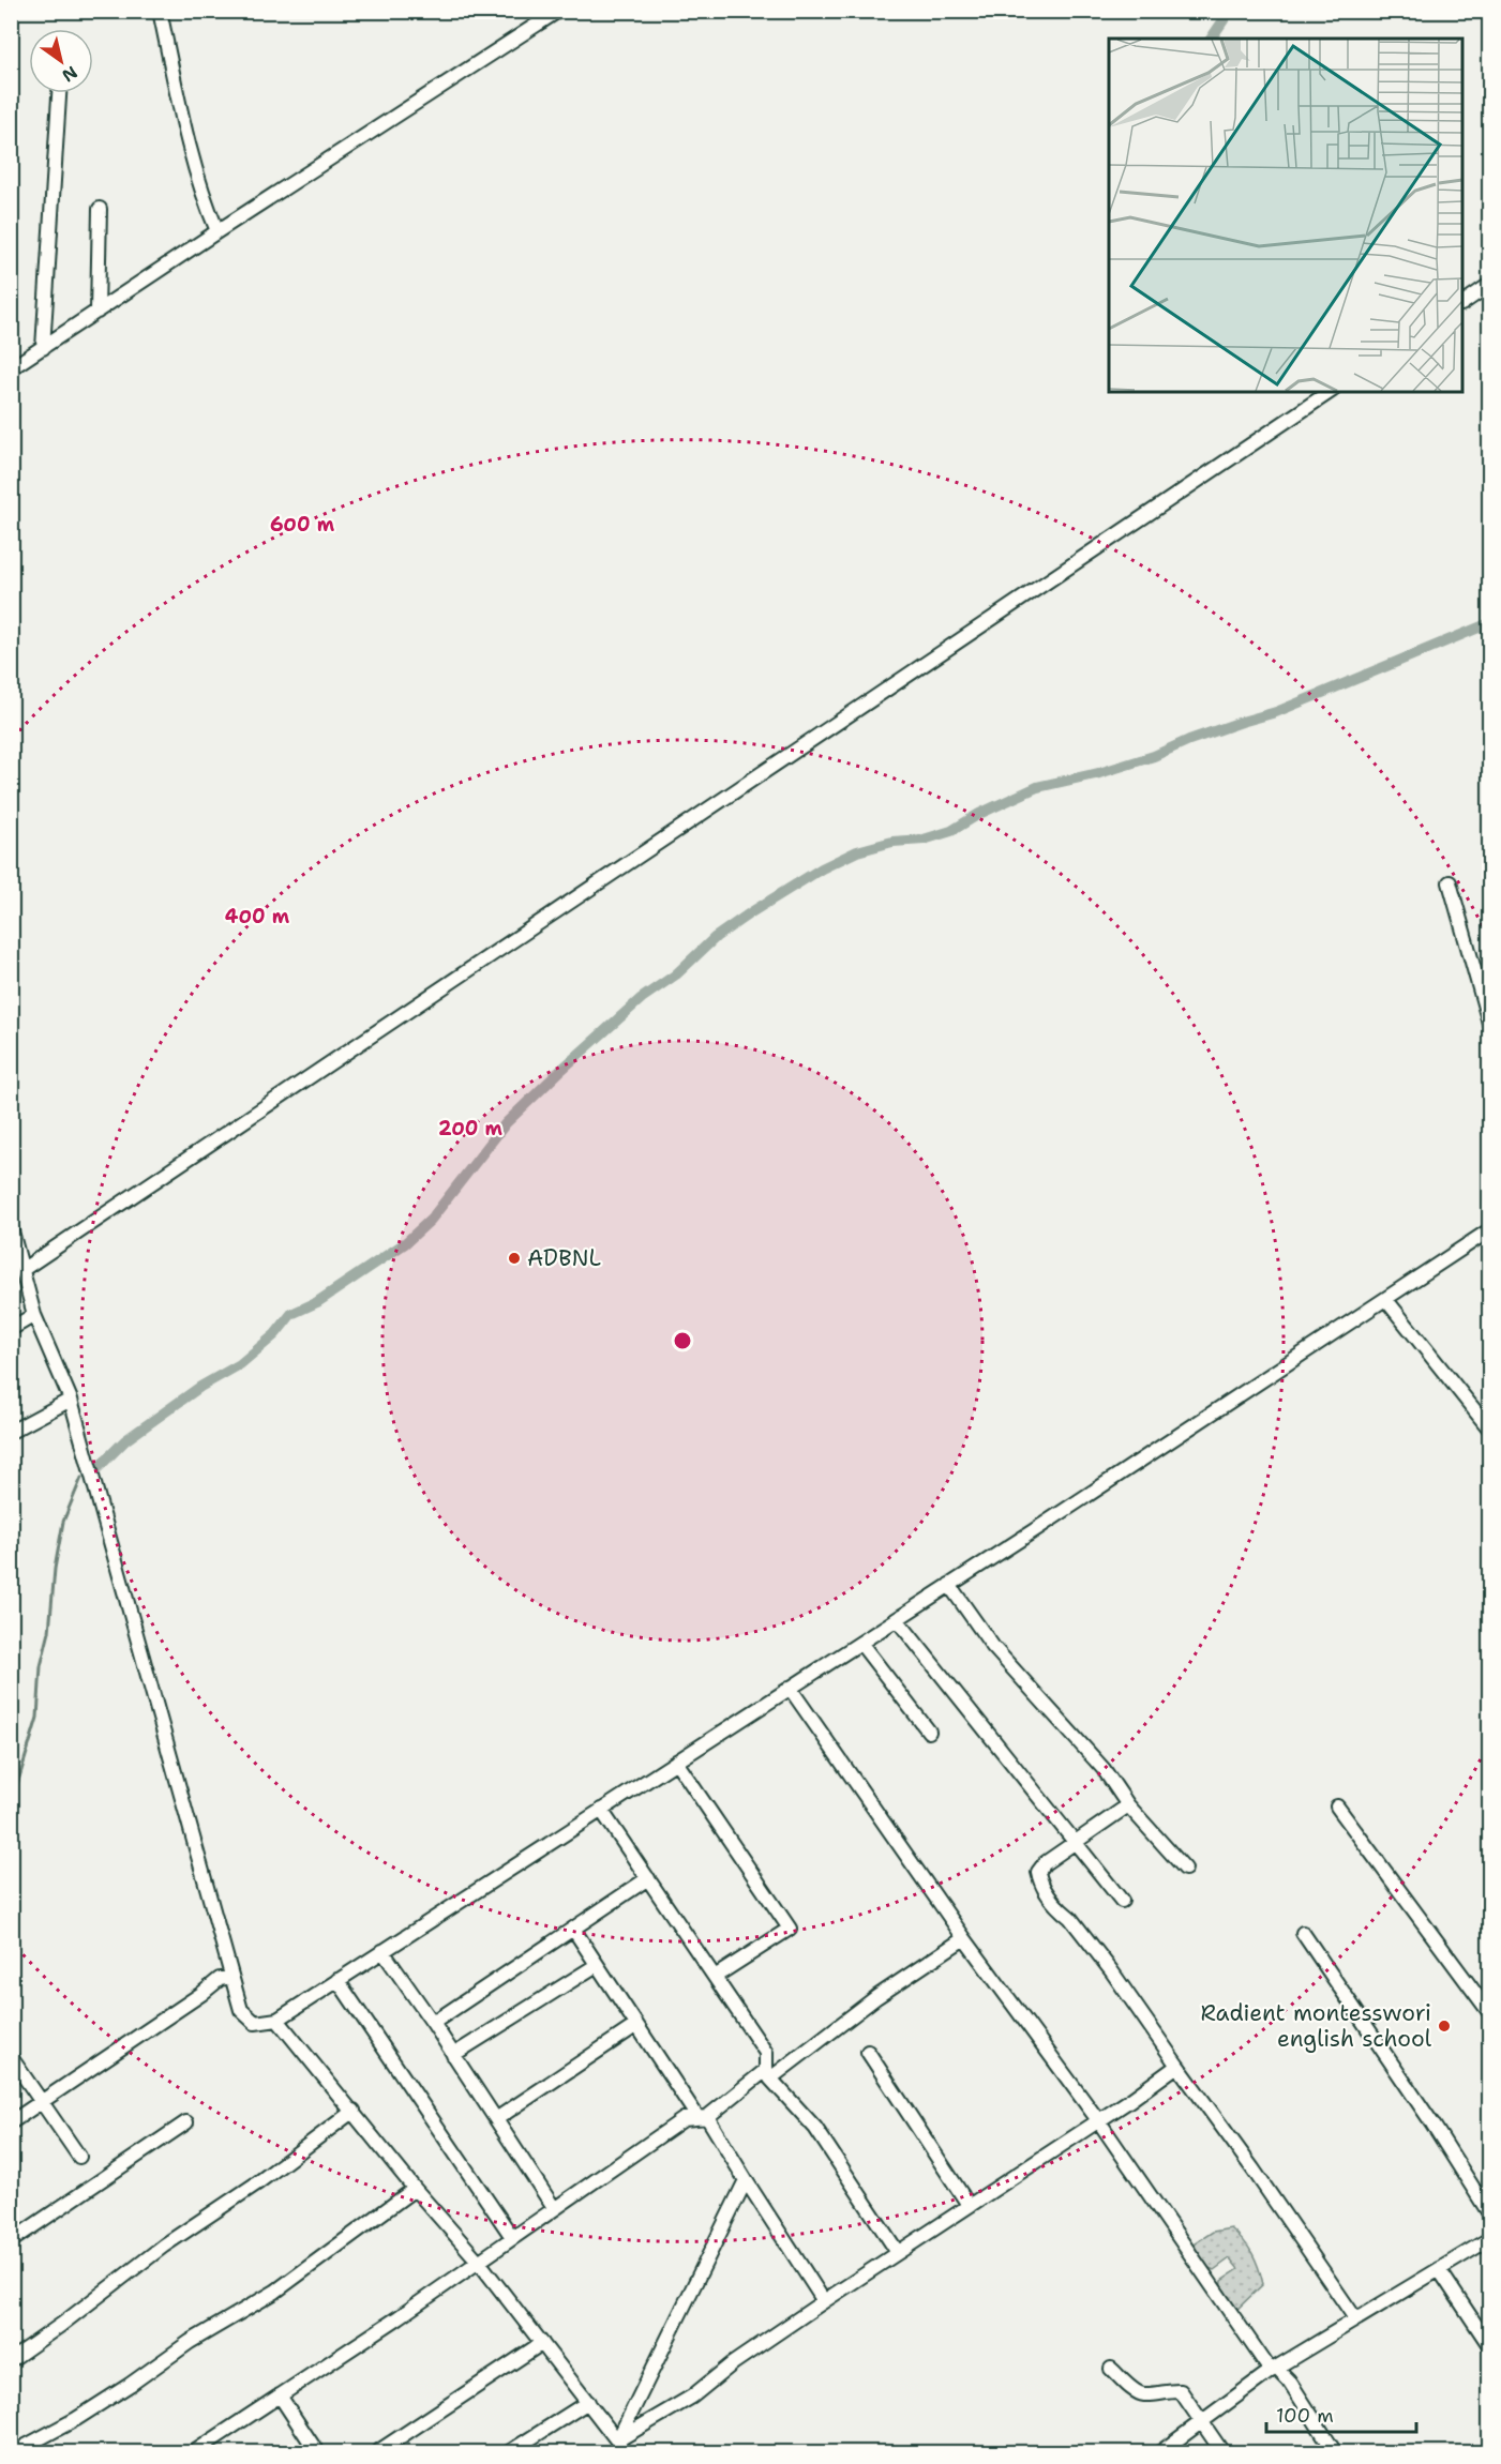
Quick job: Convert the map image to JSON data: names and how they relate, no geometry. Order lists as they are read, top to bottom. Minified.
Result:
{"places":["ADBNL","Radient montesswori english school"],"scale_bar":"100 m","north":"bottom right","rings":["600 m","400 m","200 m"]}
